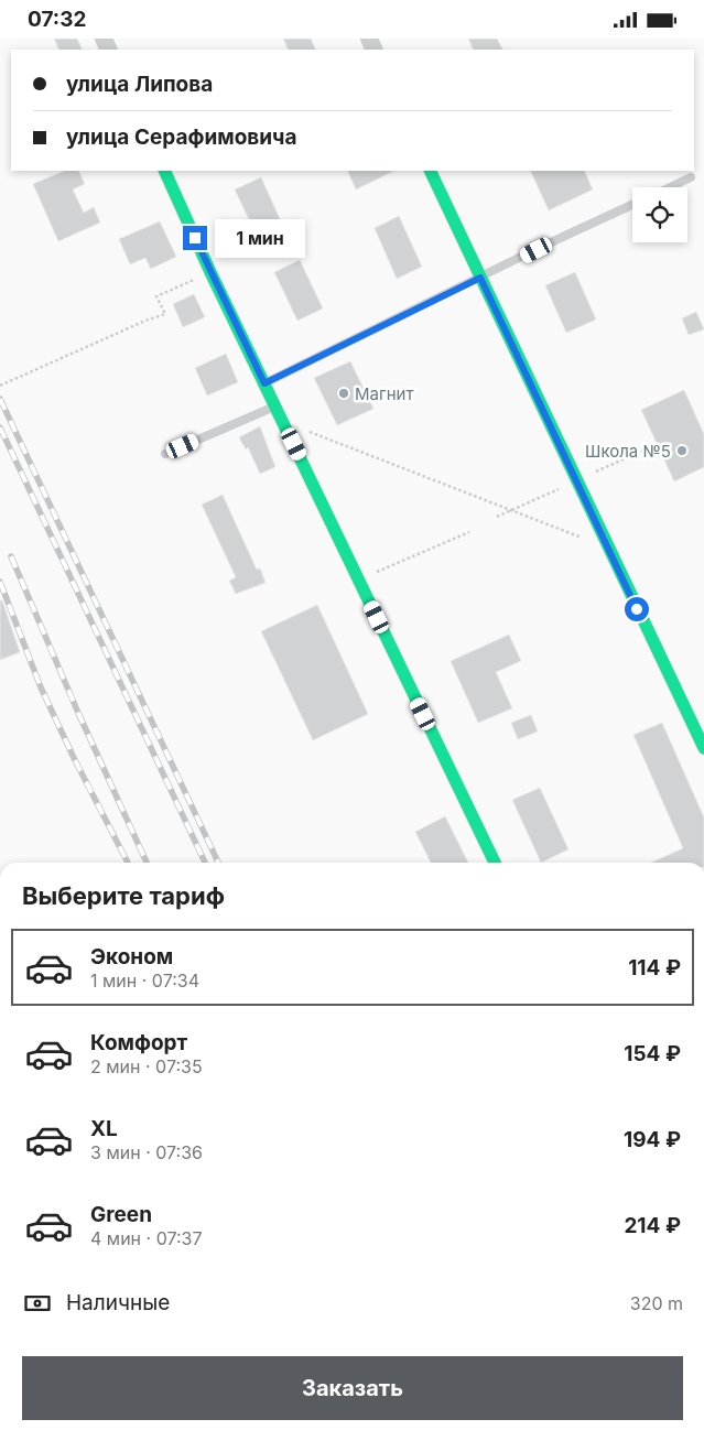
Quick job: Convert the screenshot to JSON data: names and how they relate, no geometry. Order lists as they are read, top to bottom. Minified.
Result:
{"places":["Магнит","Школа №5"],"page":{"status":"07:32","banner":["улица Липова","улица Серафимовича"],"bubble":"1 мин","heading":"Выберите тариф","list":[{"name":"Эконом","note":"1 мин · 07:34","value":"114 ₽"},{"name":"Комфорт","note":"2 мин · 07:35","value":"154 ₽"},{"name":"XL","note":"3 мин · 07:36","value":"194 ₽"},{"name":"Green","note":"4 мин · 07:37","value":"214 ₽"}],"pay":["Наличные","320 m"],"buttons":"Заказать"}}
